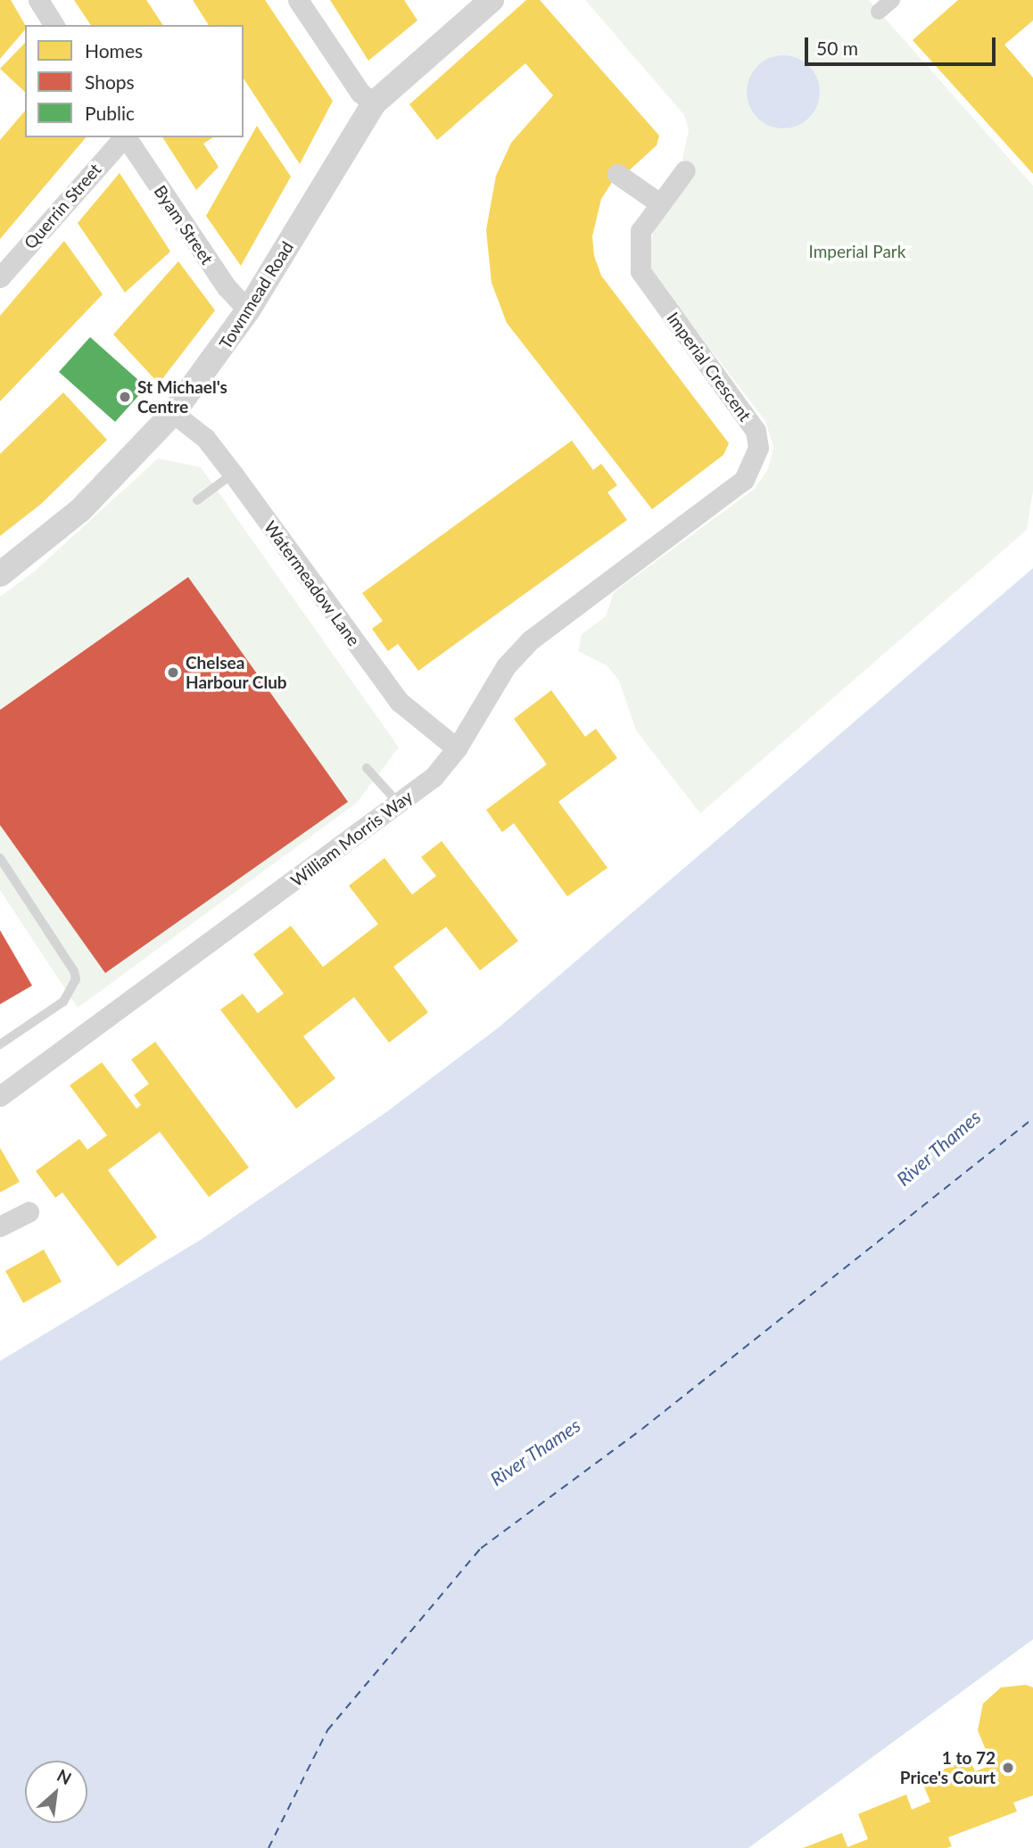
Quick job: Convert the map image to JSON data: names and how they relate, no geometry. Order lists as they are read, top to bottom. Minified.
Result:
{"streets":{"street":["Querrin Street","Byam Street","Townmead Road","Imperial Crescent","Watermeadow Lane","William Morris Way"]},"crossings":[["Byam Street","Townmead Road"],["Townmead Road","Watermeadow Lane"],["Imperial Crescent","William Morris Way"],["Watermeadow Lane","William Morris Way"]],"water":["River Thames"],"parks":["Imperial Park"],"places":["St Michael's Centre","Chelsea Harbour Club","1 to 72 Price's Court"],"legend":["Homes","Shops","Public"],"scale_bar":"50 m","north":"top right"}
